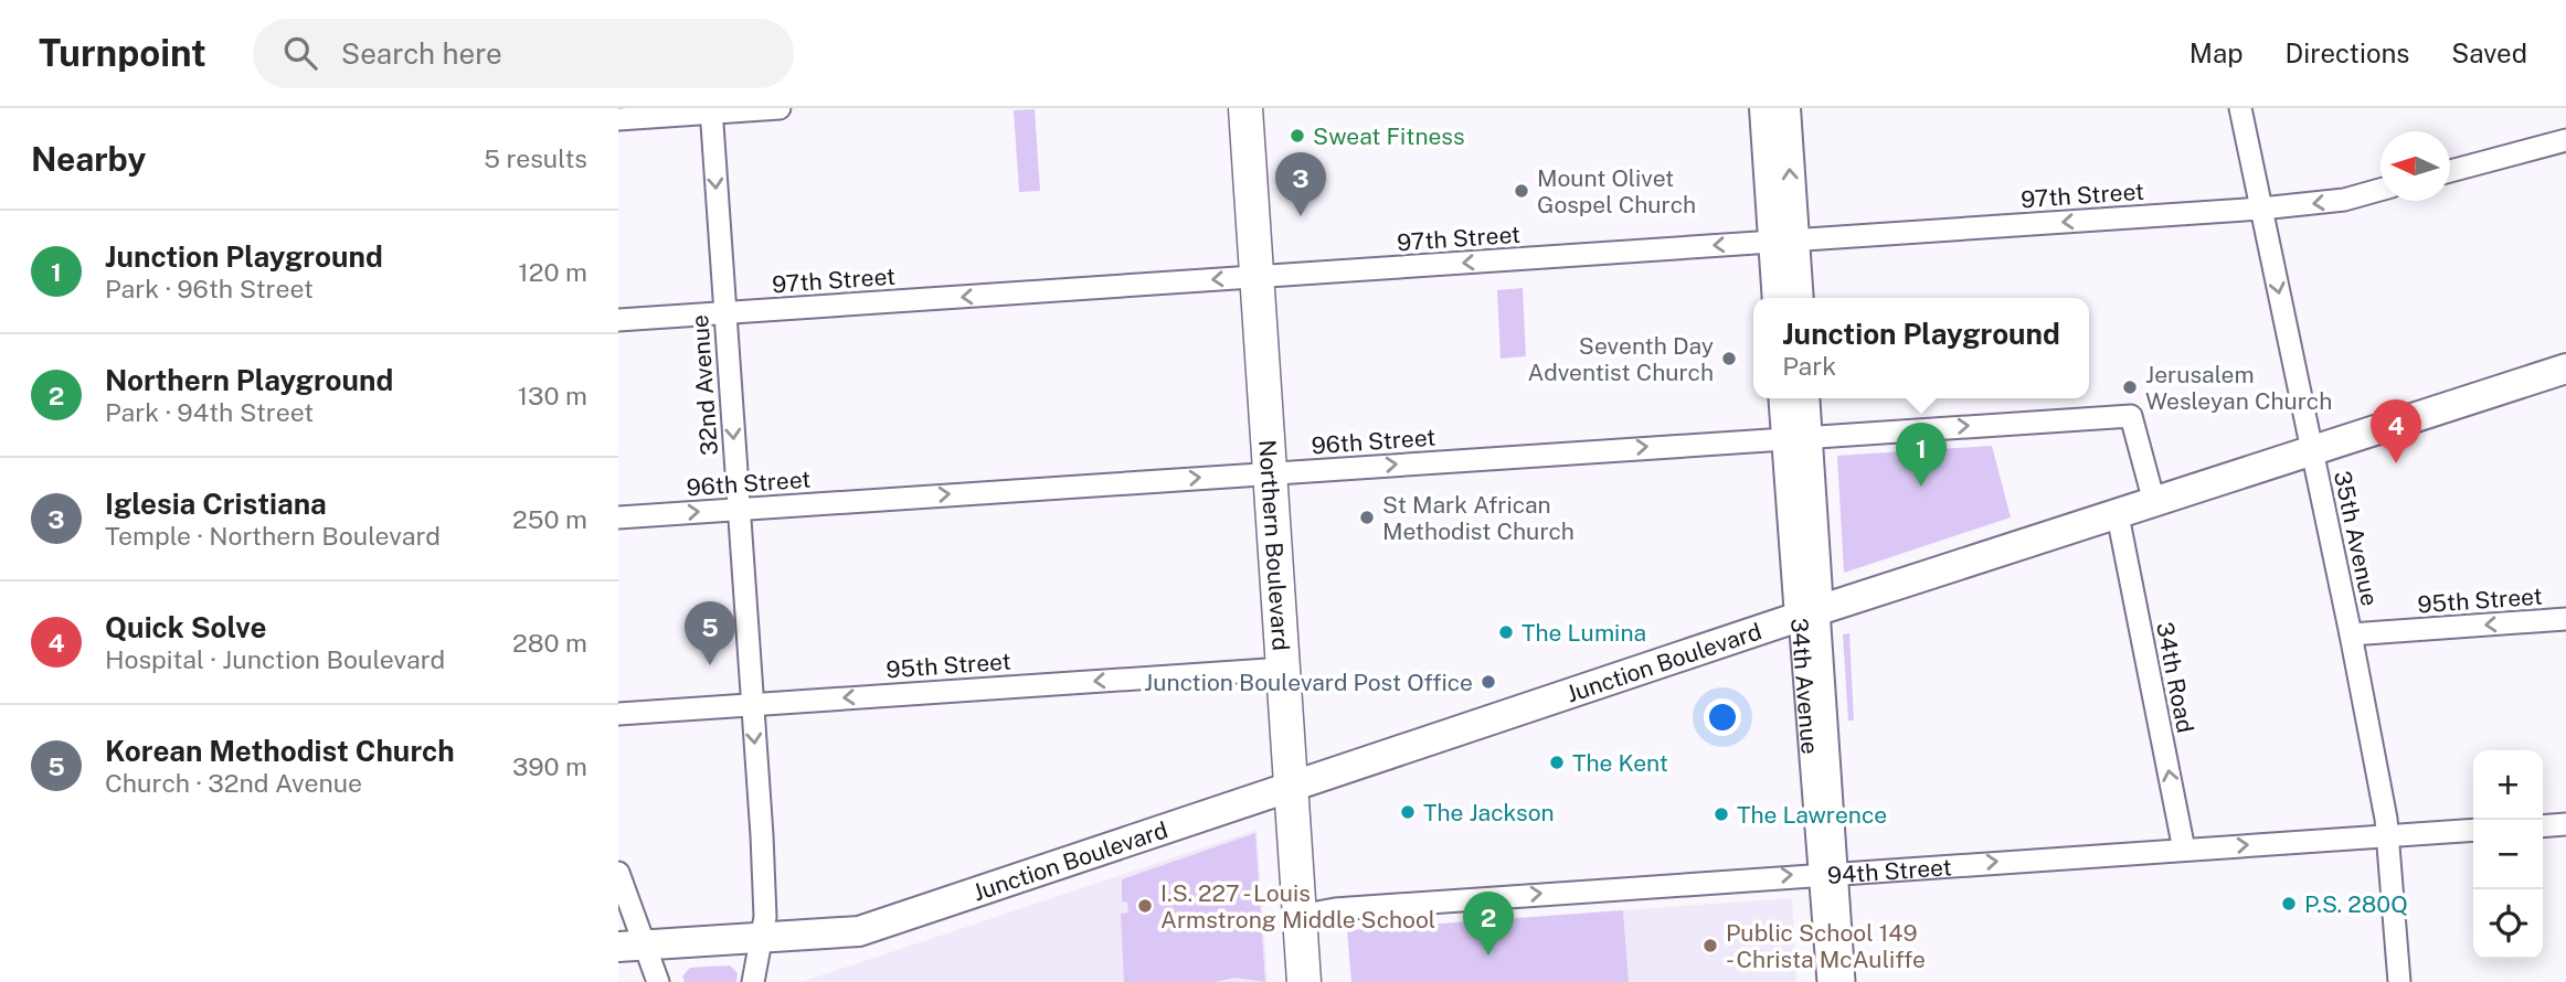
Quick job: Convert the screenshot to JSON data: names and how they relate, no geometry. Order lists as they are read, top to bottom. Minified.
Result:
{"streets":{"main road":["Northern Boulevard","Junction Boulevard","34th Avenue"],"street":["97th Street","32nd Avenue","96th Street","35th Avenue","95th Street","34th Road","94th Street"]},"crossings":[["97th Street","32nd Avenue"],["97th Street","35th Avenue"],["97th Street","Northern Boulevard"],["32nd Avenue","96th Street"],["32nd Avenue","95th Street"],["32nd Avenue","Junction Boulevard"],["96th Street","Northern Boulevard"],["96th Street","Junction Boulevard"],["96th Street","34th Avenue"],["35th Avenue","95th Street"],["35th Avenue","Junction Boulevard"],["35th Avenue","94th Street"],["Northern Boulevard","95th Street"],["Northern Boulevard","Junction Boulevard"],["Northern Boulevard","94th Street"],["Junction Boulevard","34th Road"],["Junction Boulevard","34th Avenue"],["34th Road","94th Street"],["34th Avenue","94th Street"]],"one_way":["97th Street","32nd Avenue","96th Street","95th Street","34th Road","94th Street"],"places":["Sweat Fitness","Mount Olivet Gospel Church","Seventh Day Adventist Church","Jerusalem Wesleyan Church","St Mark African Methodist Church","The Lumina","Junction Boulevard Post Office","The Kent","The Jackson","The Lawrence","P.S. 280Q","I.S. 227 - Louis Armstrong Middle School","Public School 149 - Christa McAuliffe"],"north":"left","page":{"header":"Turnpoint","search":"Search here","nav":["Map","Directions","Saved"],"heading":["Nearby","5 results"],"pins":["3","4","1","5","2"],"list":[{"mark":"1","name":"Junction Playground","note":"Park · 96th Street","value":"120 m"},{"mark":"2","name":"Northern Playground","note":"Park · 94th Street","value":"130 m"},{"mark":"3","name":"Iglesia Cristiana","note":"Temple · Northern Boulevard","value":"250 m"},{"mark":"4","name":"Quick Solve","note":"Hospital · Junction Boulevard","value":"280 m"},{"mark":"5","name":"Korean Methodist Church","note":"Church · 32nd Avenue","value":"390 m"}],"popup":["Junction Playground","Park"],"map_buttons":["+","−"]}}
